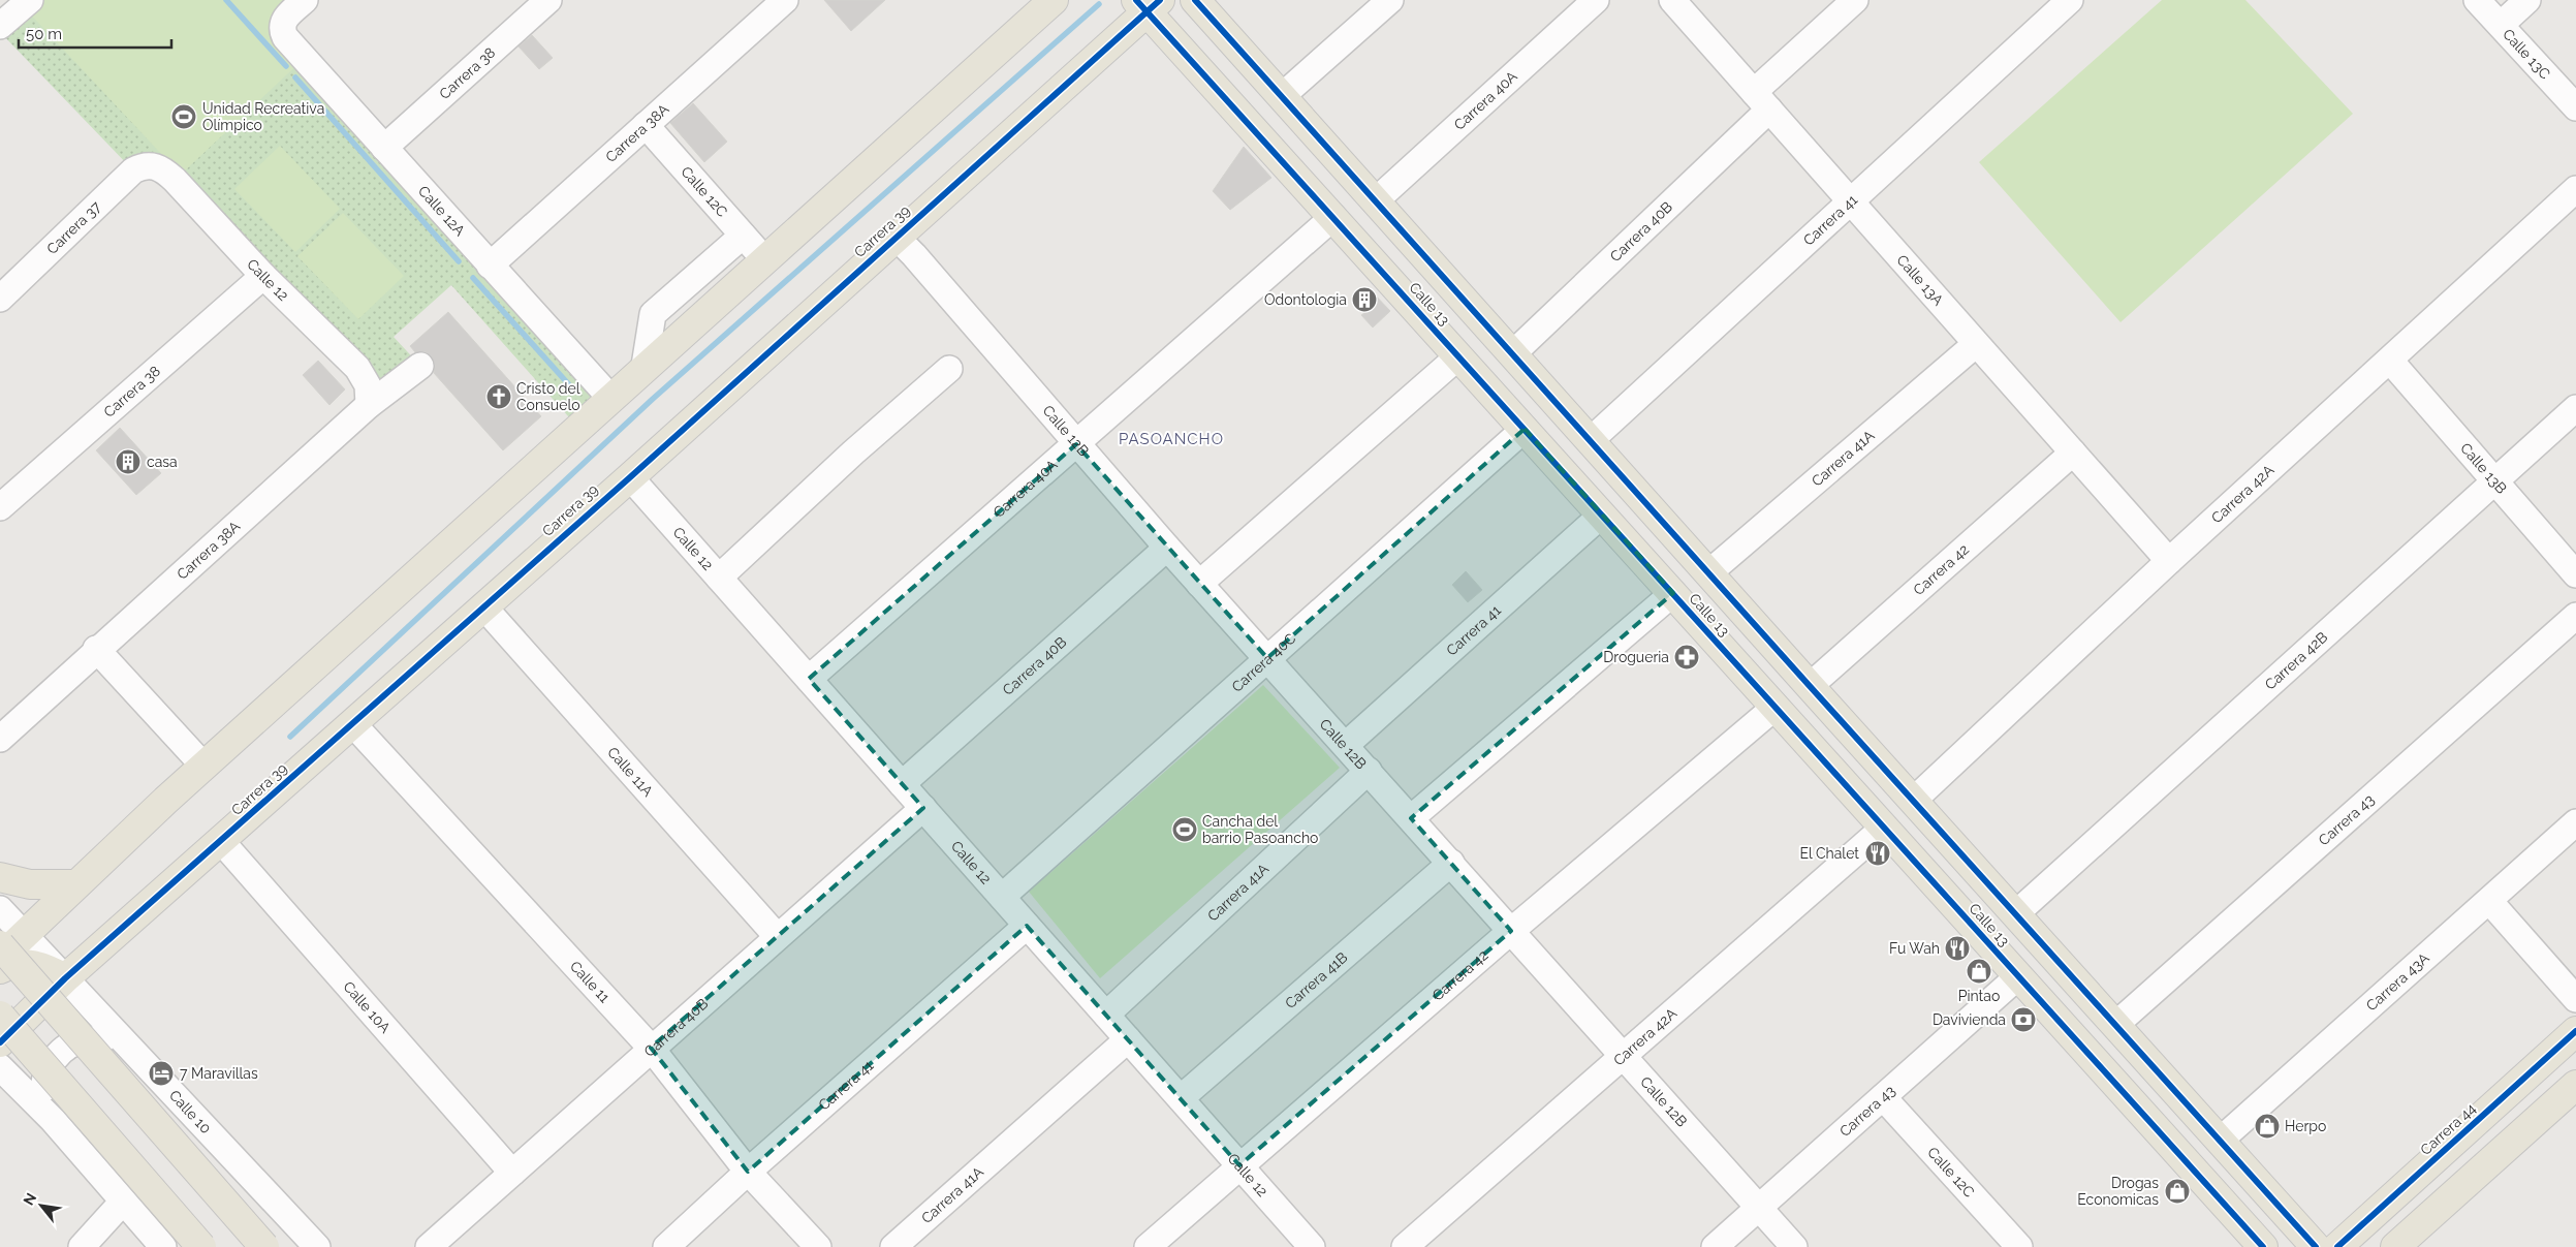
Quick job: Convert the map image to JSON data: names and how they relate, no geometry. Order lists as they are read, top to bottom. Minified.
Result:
{"streets":{"main road":["Carrera 39","Calle 13","Calle 10","Carrera 44"],"street":["Calle 13C","Carrera 38","Carrera 40A","Carrera 38A","Calle 12C","Calle 12A","Carrera 41","Carrera 37","Carrera 40B","Calle 12","Calle 13A","Calle 12B","Carrera 41A","Calle 13B","Carrera 42A","Carrera 42","Carrera 42B","Carrera 40C","Calle 11A","Carrera 43","Carrera 41B","Calle 11","Carrera 43A","Calle 10A"]},"crossings":[["Carrera 38","Calle 12A"],["Carrera 38","Calle 12"],["Carrera 40A","Calle 12"],["Carrera 40A","Calle 13"],["Carrera 40A","Calle 12B"],["Carrera 38A","Calle 12C"],["Carrera 38A","Calle 12A"],["Carrera 38A","Calle 12"],["Calle 12C","Carrera 43"],["Carrera 41","Calle 12"],["Carrera 41","Calle 13A"],["Carrera 41","Calle 13"],["Carrera 41","Calle 12B"],["Carrera 41","Calle 11"],["Carrera 37","Calle 12"],["Carrera 39","Calle 12"],["Carrera 39","Calle 13"],["Carrera 39","Calle 12B"],["Carrera 39","Calle 11A"],["Carrera 39","Calle 11"],["Carrera 39","Calle 10A"],["Carrera 39","Calle 10"],["Carrera 40B","Calle 12"],["Carrera 40B","Calle 13A"],["Carrera 40B","Calle 13"],["Carrera 40B","Calle 12B"],["Carrera 40B","Calle 11A"],["Carrera 40B","Calle 11"],["Carrera 40B","Calle 10A"],["Calle 12","Carrera 41A"],["Calle 12","Carrera 42"],["Calle 12","Carrera 40C"],["Calle 12","Carrera 41B"],["Calle 13A","Carrera 41A"],["Calle 13A","Carrera 42A"],["Calle 13A","Carrera 42"],["Calle 13","Carrera 41A"],["Calle 13","Carrera 42A"],["Calle 13","Carrera 42"],["Calle 13","Carrera 42B"],["Calle 13","Carrera 40C"],["Calle 13","Carrera 43"],["Calle 13","Carrera 43A"],["Calle 12B","Carrera 41A"],["Calle 12B","Carrera 42A"],["Calle 12B","Carrera 42"],["Calle 12B","Carrera 40C"],["Calle 12B","Carrera 43"],["Calle 12B","Carrera 41B"],["Calle 13B","Carrera 42A"],["Calle 13B","Carrera 42B"]],"districts":["PASOANCHO"],"places":{"sports":["Unidad Recreativa Olímpico","Cancha del barrio Pasoancho"],"building":["Odontologia","casa"],"church":["Cristo del Consuelo"],"pharmacy":["Drogueria"],"restaurant":["El Chalet","Fu Wah"],"shop":["Pintao","Herpo","Drogas Economicas"],"bank":["Davivienda"],"hotel":["7 Maravillas"]},"scale_bar":"50 m","north":"top left"}
